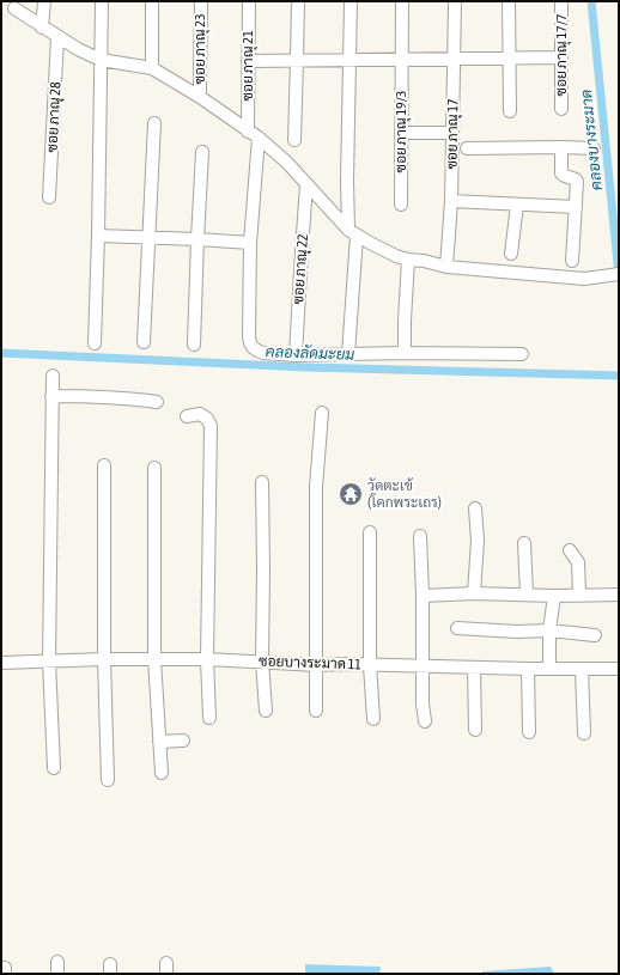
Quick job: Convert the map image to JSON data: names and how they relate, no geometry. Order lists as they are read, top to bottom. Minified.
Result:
{"streets":{"street":["ซอย ภาณุ 23","ซอย ภาณุ 17/7","ซอย ภาณุ 21","ซอย ภาณุ 28","ซอย ภาณุ 19/3","ซอย ภาณุ 17","ซอย ภาณุ 22","ซอยบางระมาด 11"]},"crossings":[["ซอย ภาณุ 21","ซอย ภาณุ 22"]],"water":["คลองบางระมาด","คลองลัดมะยม"],"places":{"temple":["วัดตะเข้ (โคกพระเถร)"]}}
